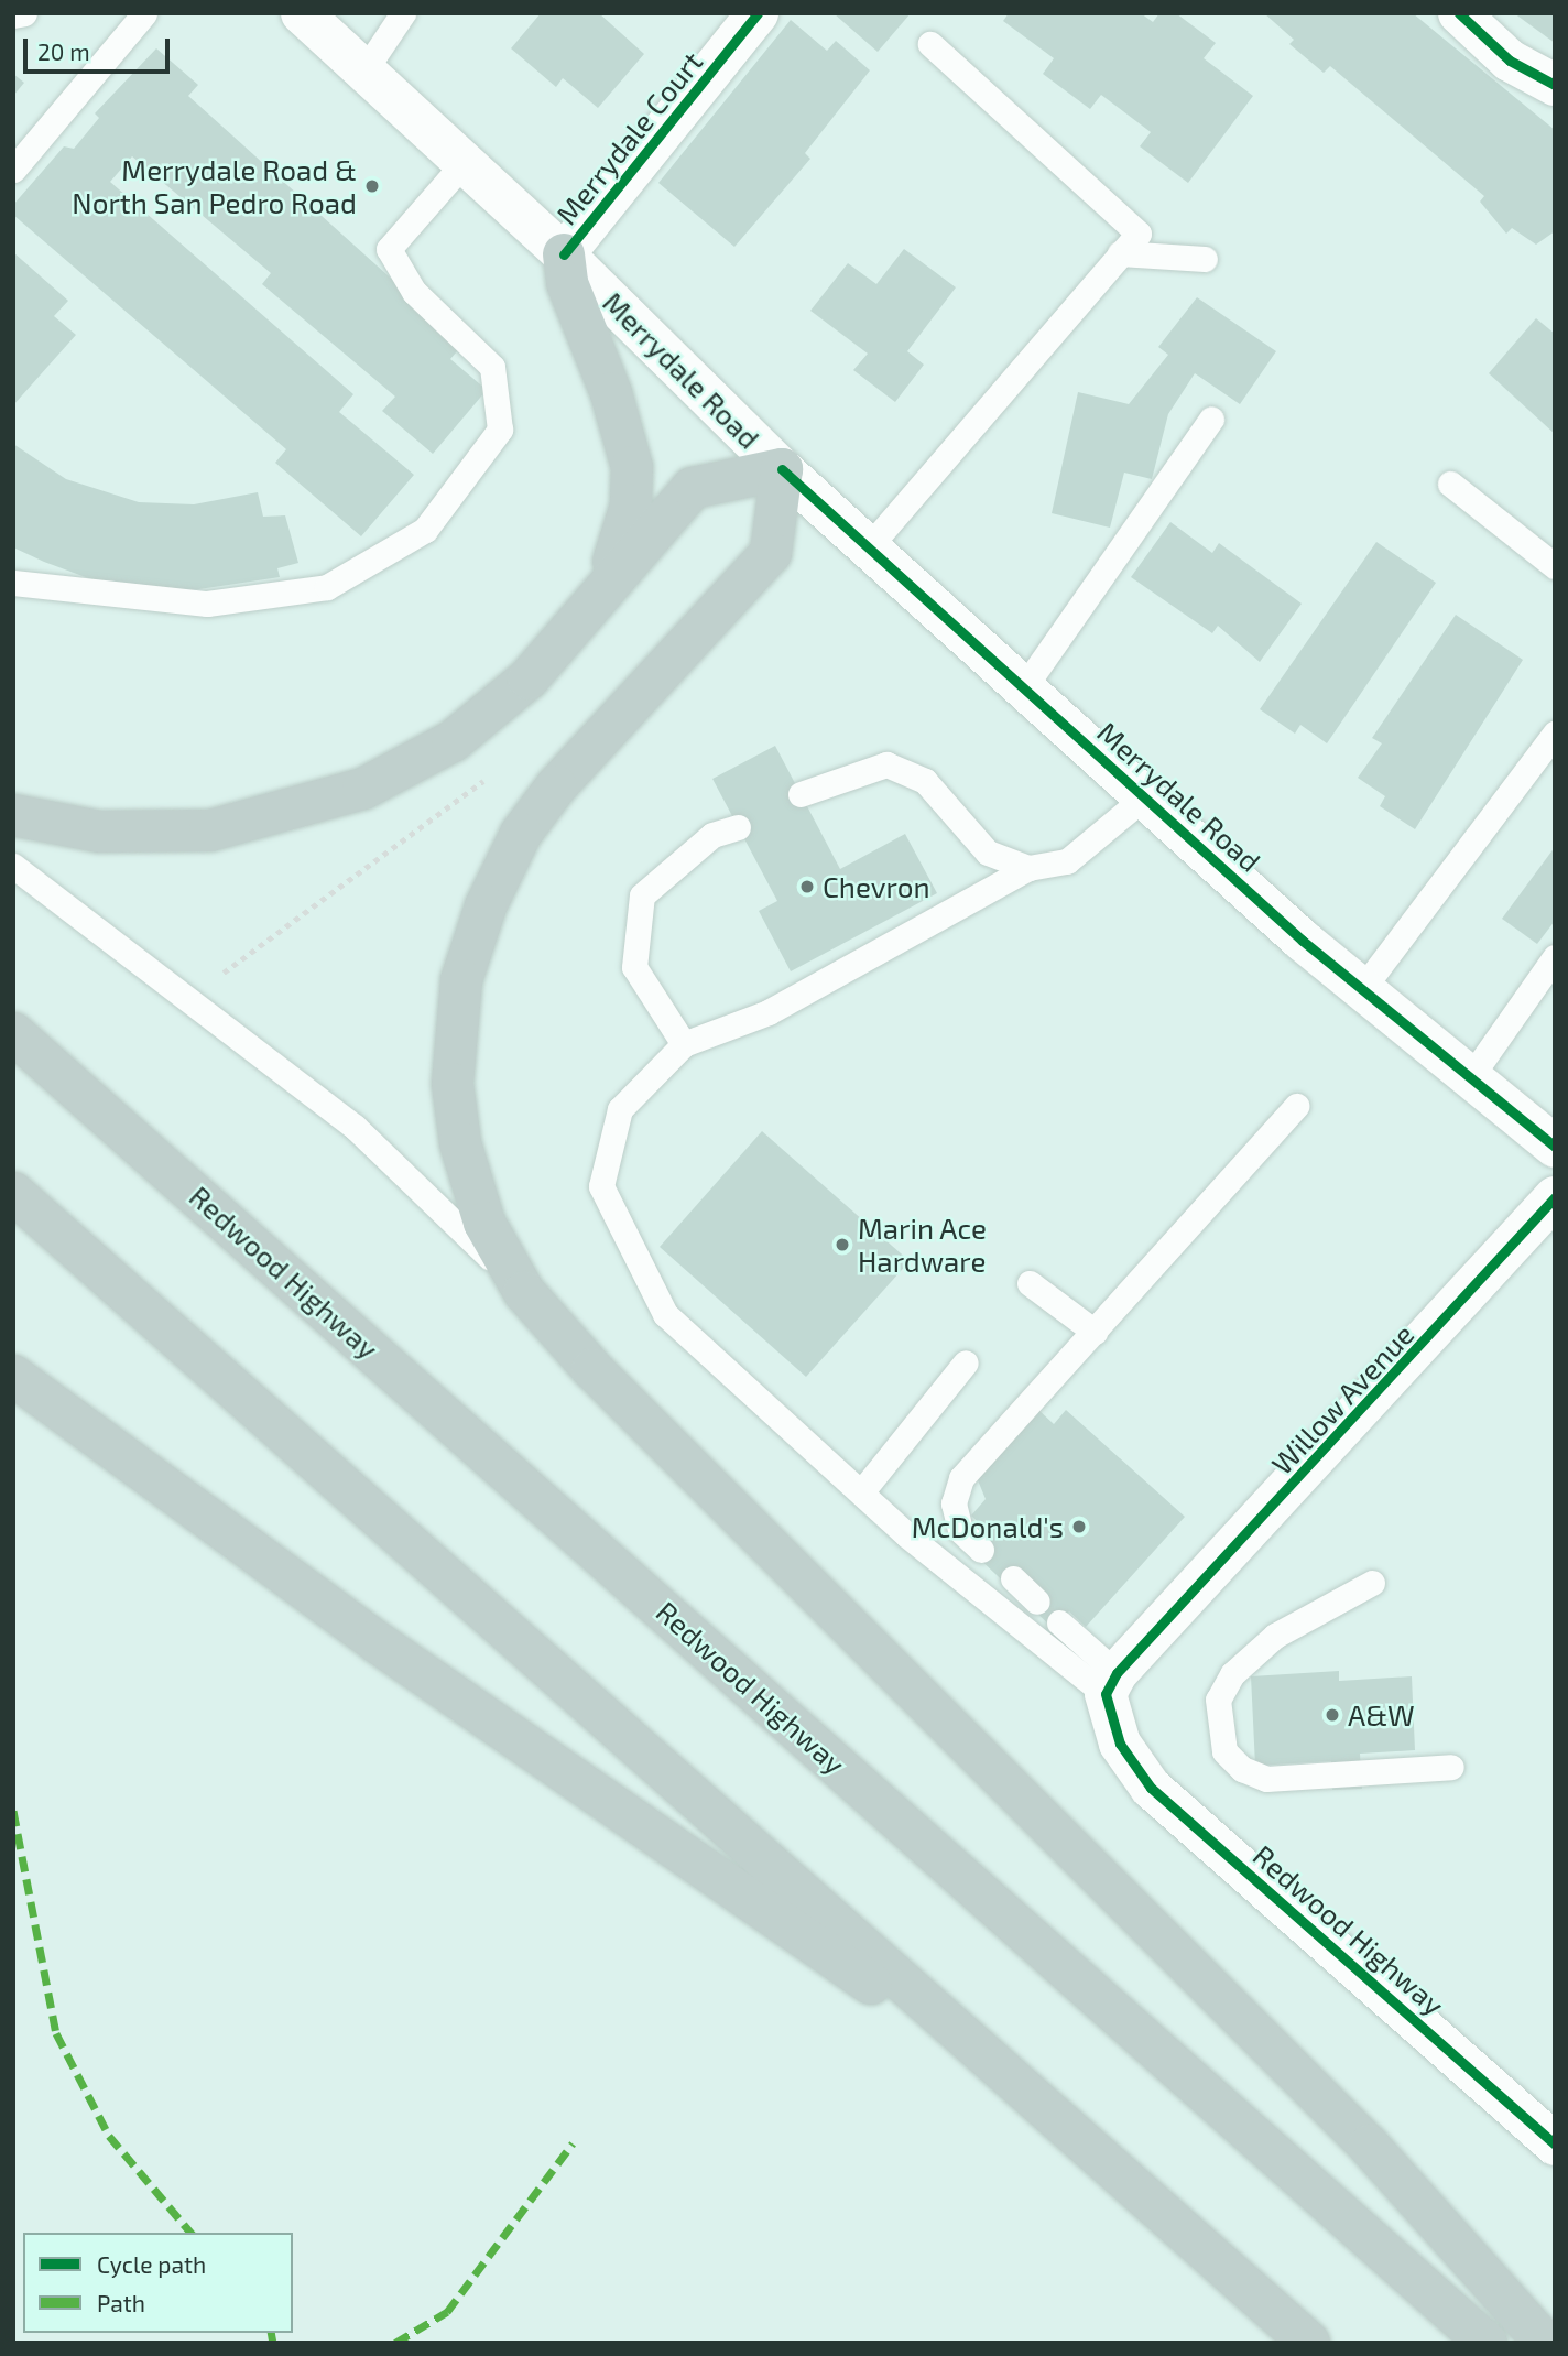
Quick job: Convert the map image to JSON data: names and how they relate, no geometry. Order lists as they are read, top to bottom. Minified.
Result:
{"streets":{"highway":["Redwood Highway"],"street":["Merrydale Court","Merrydale Road","Willow Avenue"]},"crossings":[["Merrydale Court","Merrydale Road"],["Redwood Highway","Willow Avenue"]],"places":["Merrydale Road & North San Pedro Road","Chevron","Marin Ace Hardware","McDonald's","A&W"],"legend":["Cycle path","Path"],"scale_bar":"20 m"}
